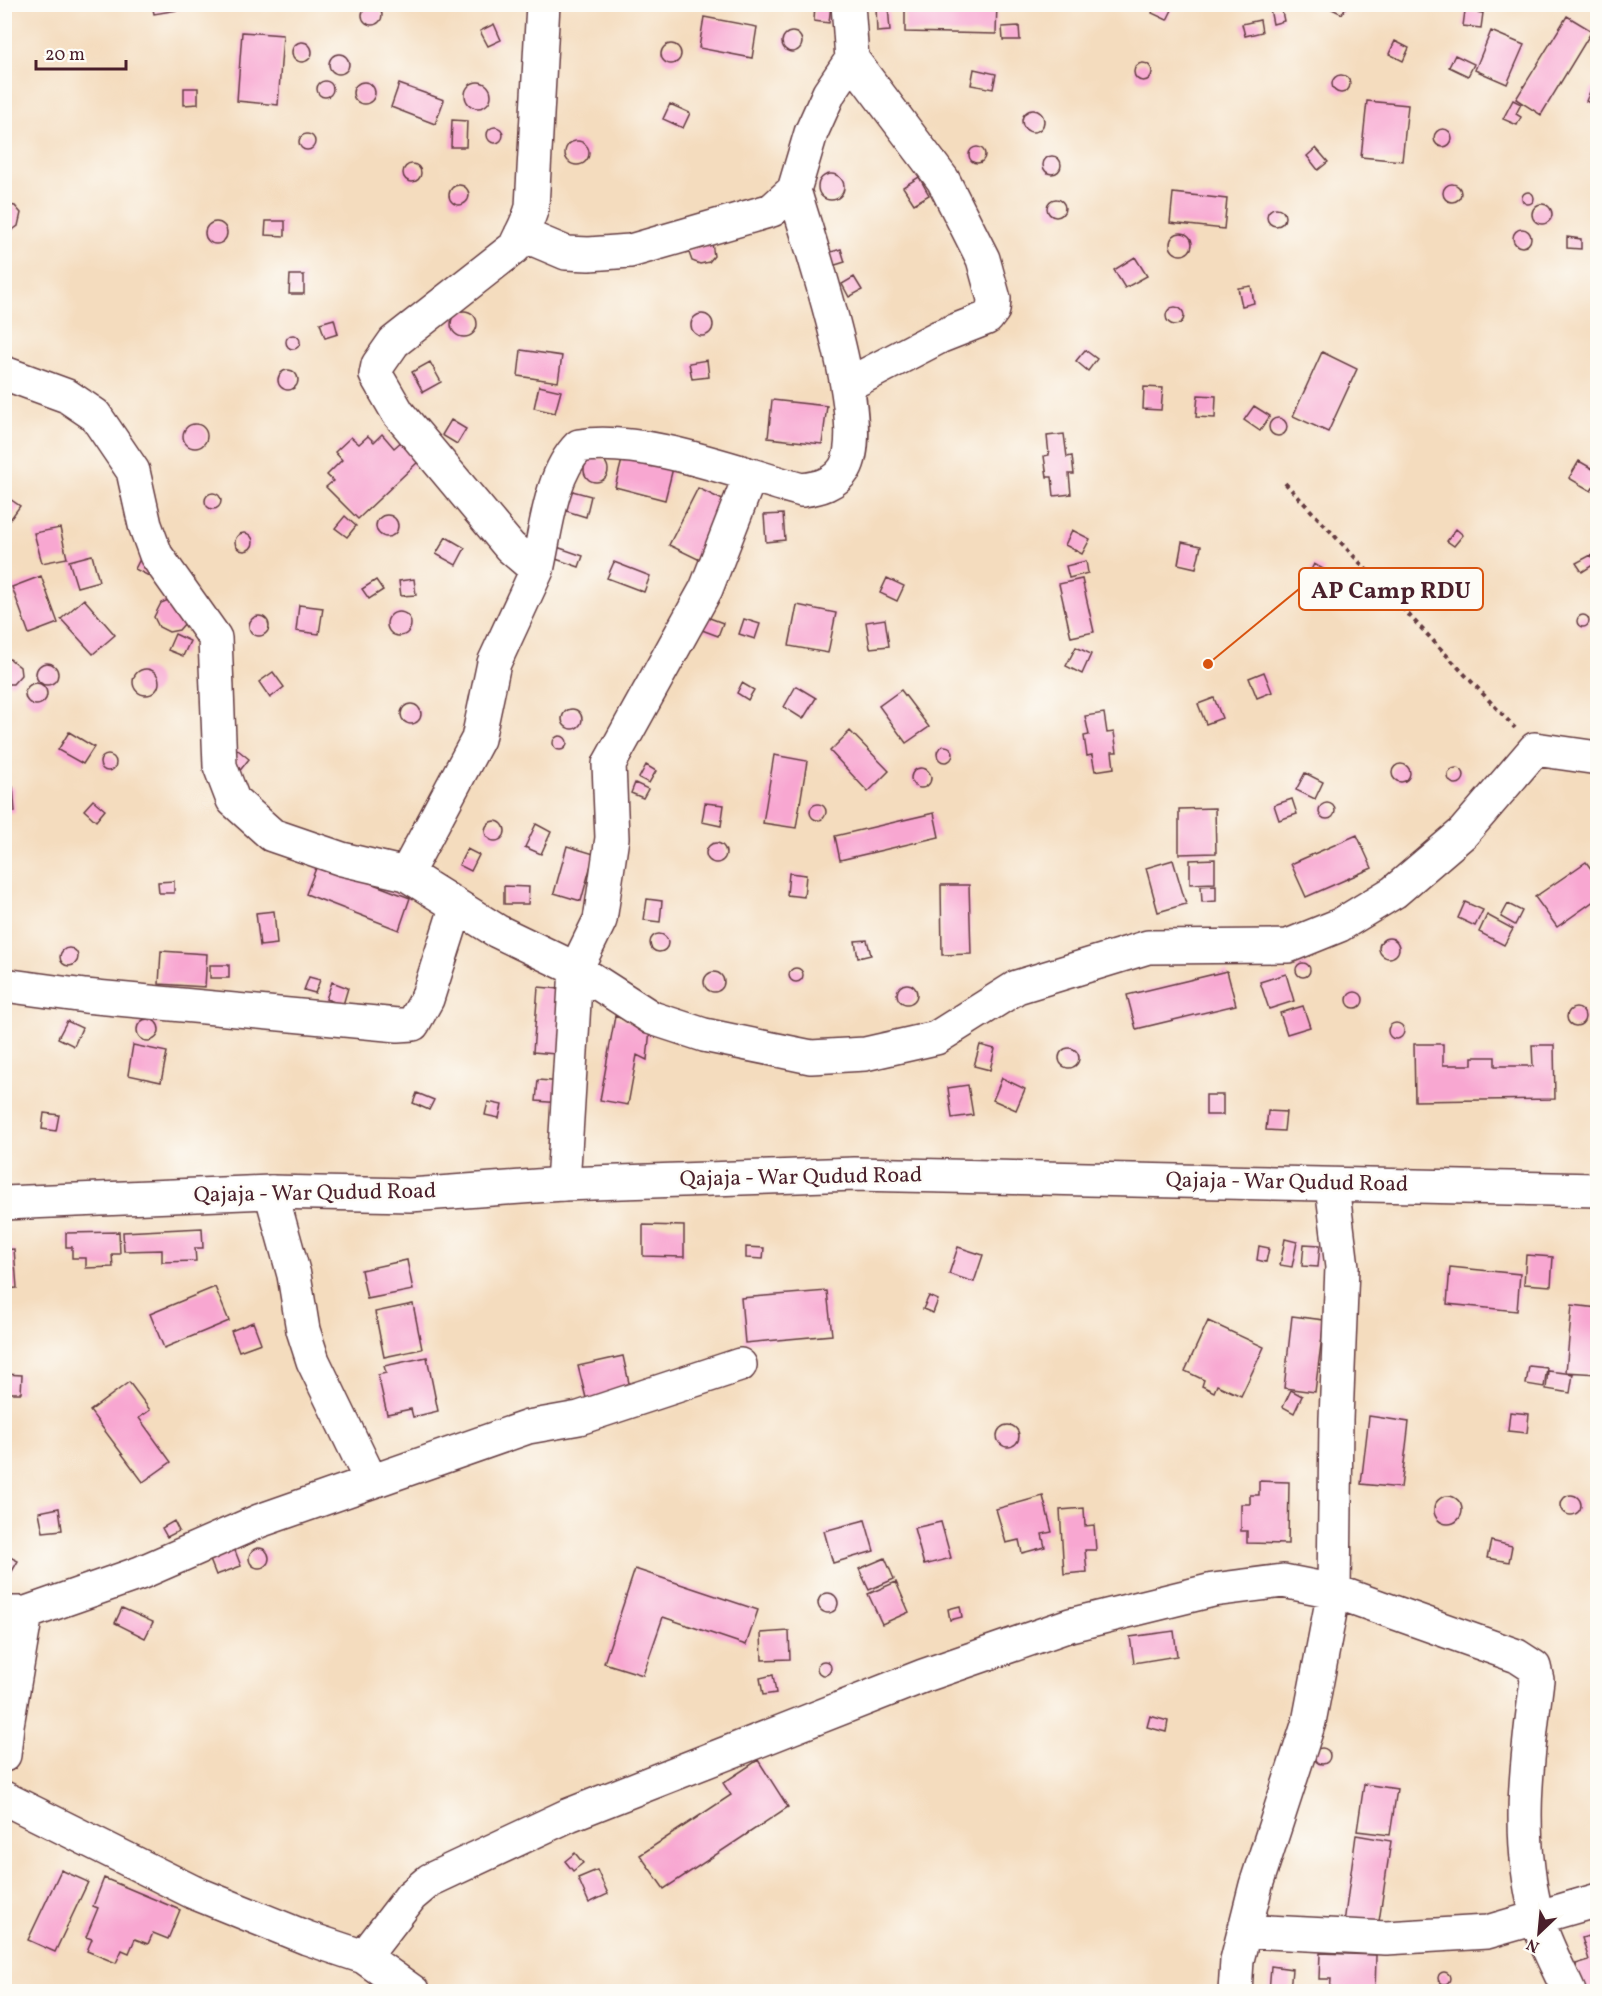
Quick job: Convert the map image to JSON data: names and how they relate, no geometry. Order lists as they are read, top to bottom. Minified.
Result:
{"streets":{"street":["Qajaja - War Qudud Road"]},"places":["AP Camp RDU"],"scale_bar":"20 m","north":"bottom left"}
